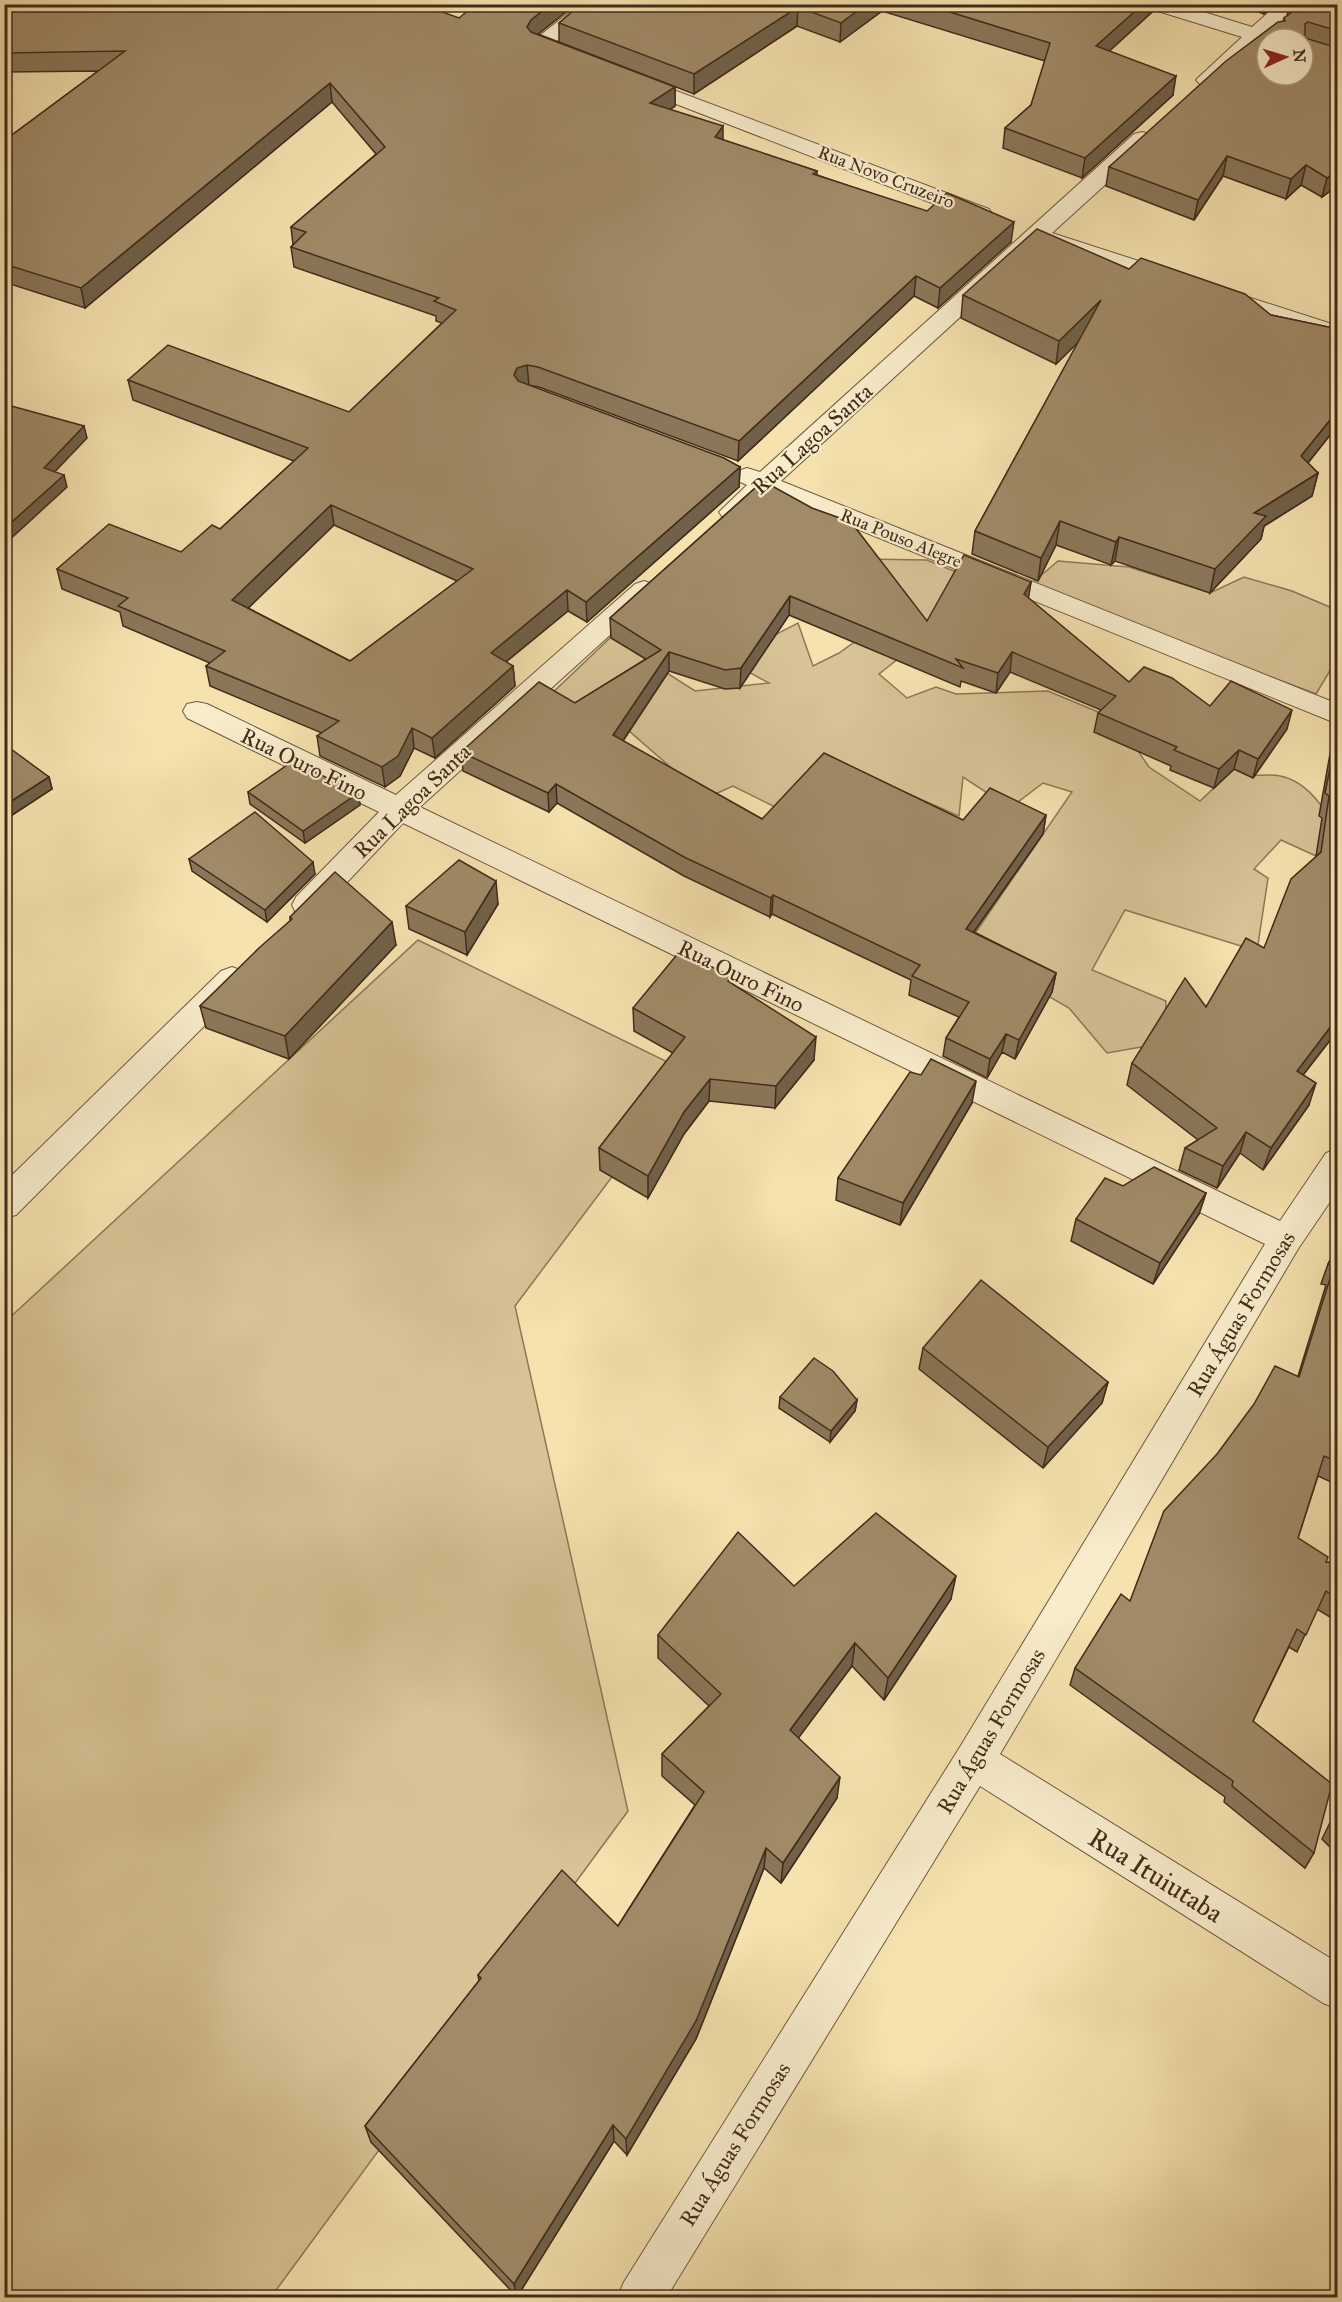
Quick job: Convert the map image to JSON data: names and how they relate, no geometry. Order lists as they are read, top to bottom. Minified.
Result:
{"streets":{"street":["Rua Novo Cruzeiro","Rua Lagoa Santa","Rua Pouso Alegre","Rua Ouro Fino","Rua Águas Formosas","Rua Ituiutaba"]},"crossings":[["Rua Novo Cruzeiro","Rua Lagoa Santa"],["Rua Lagoa Santa","Rua Pouso Alegre"],["Rua Lagoa Santa","Rua Ouro Fino"],["Rua Ouro Fino","Rua Águas Formosas"],["Rua Águas Formosas","Rua Ituiutaba"]],"north":"right"}
